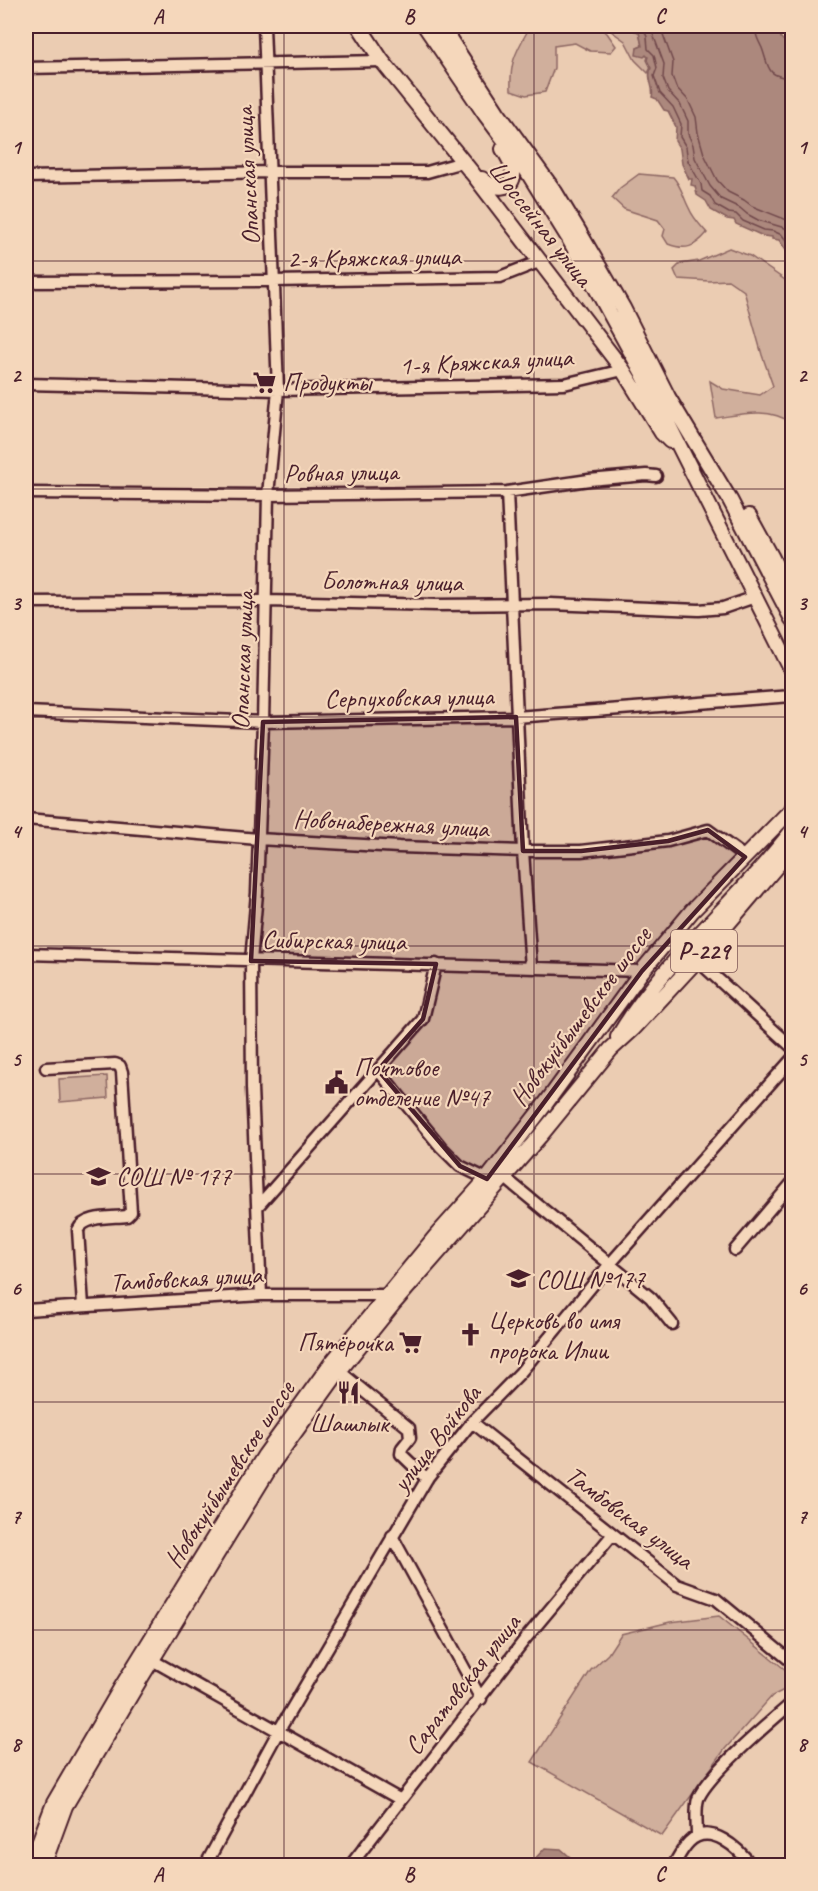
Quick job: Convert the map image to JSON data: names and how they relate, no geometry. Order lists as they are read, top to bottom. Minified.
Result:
{"streets":{"main road":["Шоссейная улица","Р-229","Новокуйбышевское шоссе"],"street":["Опанская улица","2-я Кряжская улица","1-я Кряжская улица","Ровная улица","Болотная улица","Серпуховская улица","Новонабережная улица","Сибирская улица","Тамбовская улица","улица Войкова","Саратовская улица"]},"crossings":[["Опанская улица","2-я Кряжская улица"],["Опанская улица","1-я Кряжская улица"],["Опанская улица","Ровная улица"],["Опанская улица","Болотная улица"],["Опанская улица","Серпуховская улица"],["Опанская улица","Новонабережная улица"],["Опанская улица","Сибирская улица"],["Опанская улица","Тамбовская улица"],["Шоссейная улица","2-я Кряжская улица"],["Шоссейная улица","1-я Кряжская улица"],["Шоссейная улица","Болотная улица"],["Новонабережная улица","Новокуйбышевское шоссе"],["Сибирская улица","Новокуйбышевское шоссе"],["Новокуйбышевское шоссе","Тамбовская улица"],["Тамбовская улица","улица Войкова"],["Тамбовская улица","Саратовская улица"]],"places":{"supermarket":["Продукты","Пятёрочка"],"public building":["Почтовое отделение №47"],"school or university":["СОШ № 177","СОШ №177"],"church":["Церковь во имя пророка Илии"],"restaurant":["Шашлык"]},"grid":{"columns":["A","B","C"],"rows":["1","2","3","4","5","6","7","8"]}}
